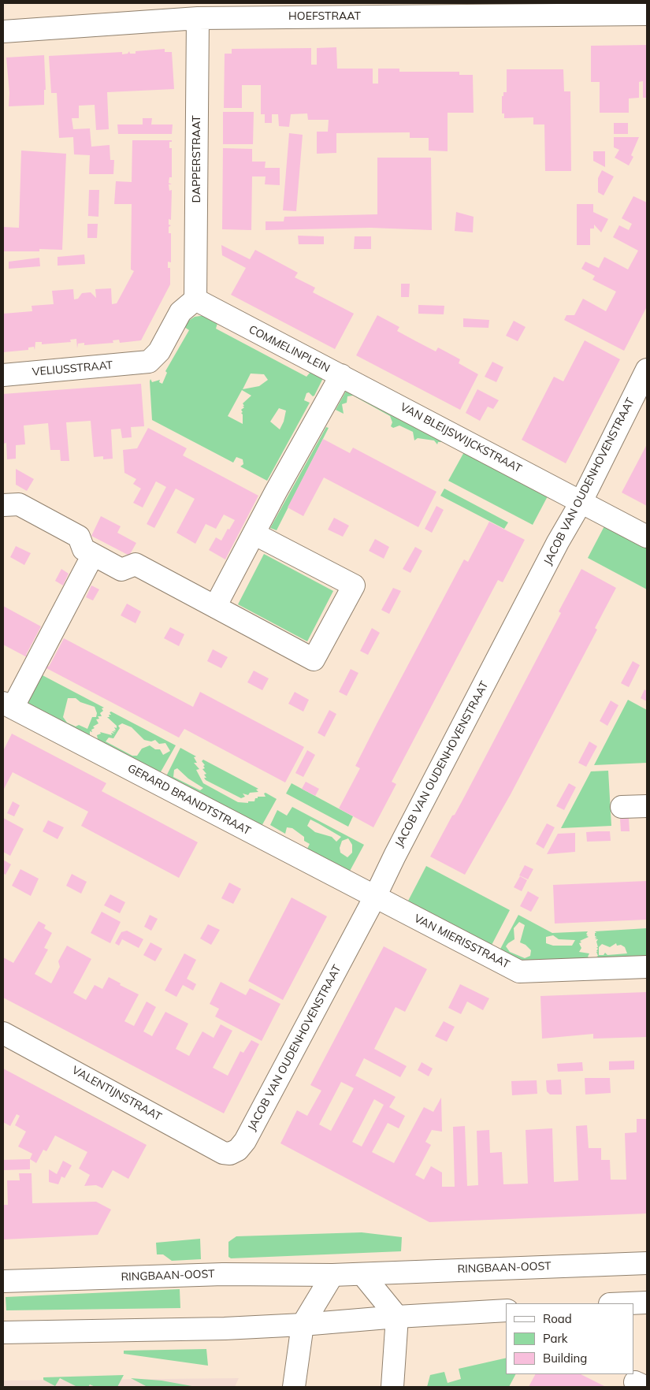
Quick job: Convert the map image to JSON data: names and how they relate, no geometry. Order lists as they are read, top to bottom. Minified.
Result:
{"streets":{"street":["HOEFSTRAAT","DAPPERSTRAAT","COMMELINPLEIN","VELIUSSTRAAT","VAN BLEIJSWIJCKSTRAAT","JACOB VAN OUDENHOVENSTRAAT","GERARD BRANDTSTRAAT","VAN MIERISSTRAAT","VALENTIJNSTRAAT","RINGBAAN-OOST"]},"crossings":[["HOEFSTRAAT","DAPPERSTRAAT"],["DAPPERSTRAAT","COMMELINPLEIN"],["DAPPERSTRAAT","VELIUSSTRAAT"],["COMMELINPLEIN","VELIUSSTRAAT"],["COMMELINPLEIN","VAN BLEIJSWIJCKSTRAAT"],["VAN BLEIJSWIJCKSTRAAT","JACOB VAN OUDENHOVENSTRAAT"],["JACOB VAN OUDENHOVENSTRAAT","GERARD BRANDTSTRAAT"],["JACOB VAN OUDENHOVENSTRAAT","VAN MIERISSTRAAT"],["JACOB VAN OUDENHOVENSTRAAT","VALENTIJNSTRAAT"],["GERARD BRANDTSTRAAT","VAN MIERISSTRAAT"]],"legend":["Road","Park","Building"]}
